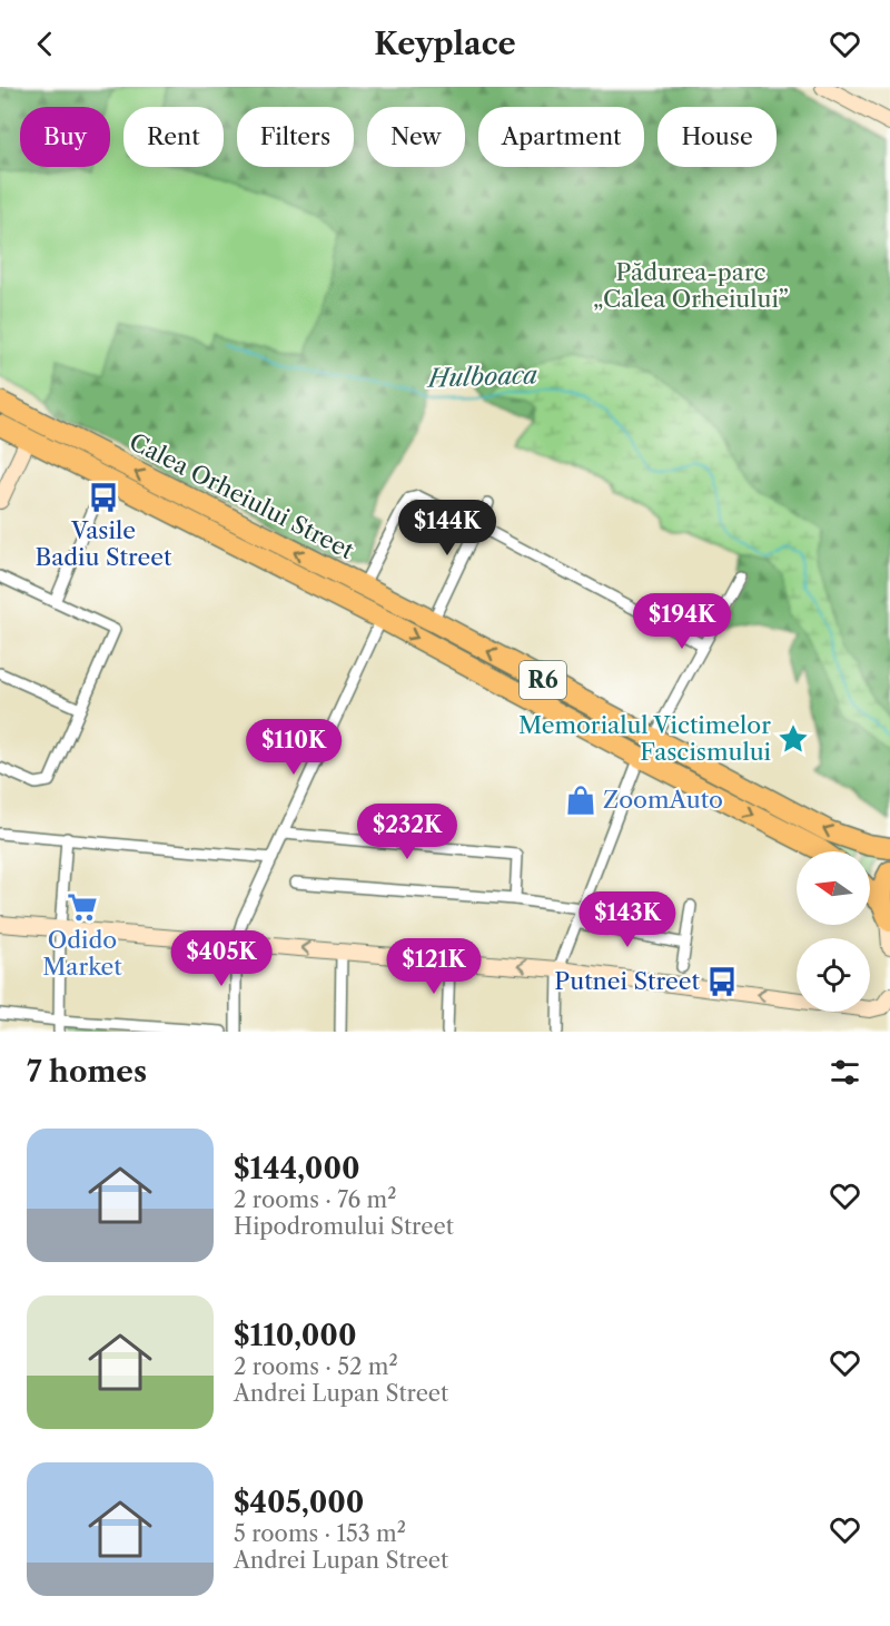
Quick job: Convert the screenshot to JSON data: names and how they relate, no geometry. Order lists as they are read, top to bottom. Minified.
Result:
{"streets":{"highway":["Calea Orheiului Street","R6"]},"water":["Hulboaca"],"parks":["Pădurea-parc „Calea Orheiului”"],"places":{"bus stop":["Vasile Badiu Street","Putnei Street"],"place":["Memorialul Victimelor Fascismului"],"shop":["ZoomAuto"],"supermarket":["Odido Market"]},"north":"left","page":{"header":"Keyplace","chip":["Buy","Rent","Filters","New","Apartment","House"],"price":["$144K","$194K","$110K","$232K","$143K","$405K","$121K"],"heading":"7 homes","list":[{"name":"$144,000","note":"2 rooms · 76 m² · Hipodromului Street"},{"name":"$110,000","note":"2 rooms · 52 m² · Andrei Lupan Street"},{"name":"$405,000","note":"5 rooms · 153 m² · Andrei Lupan Street"}]}}
